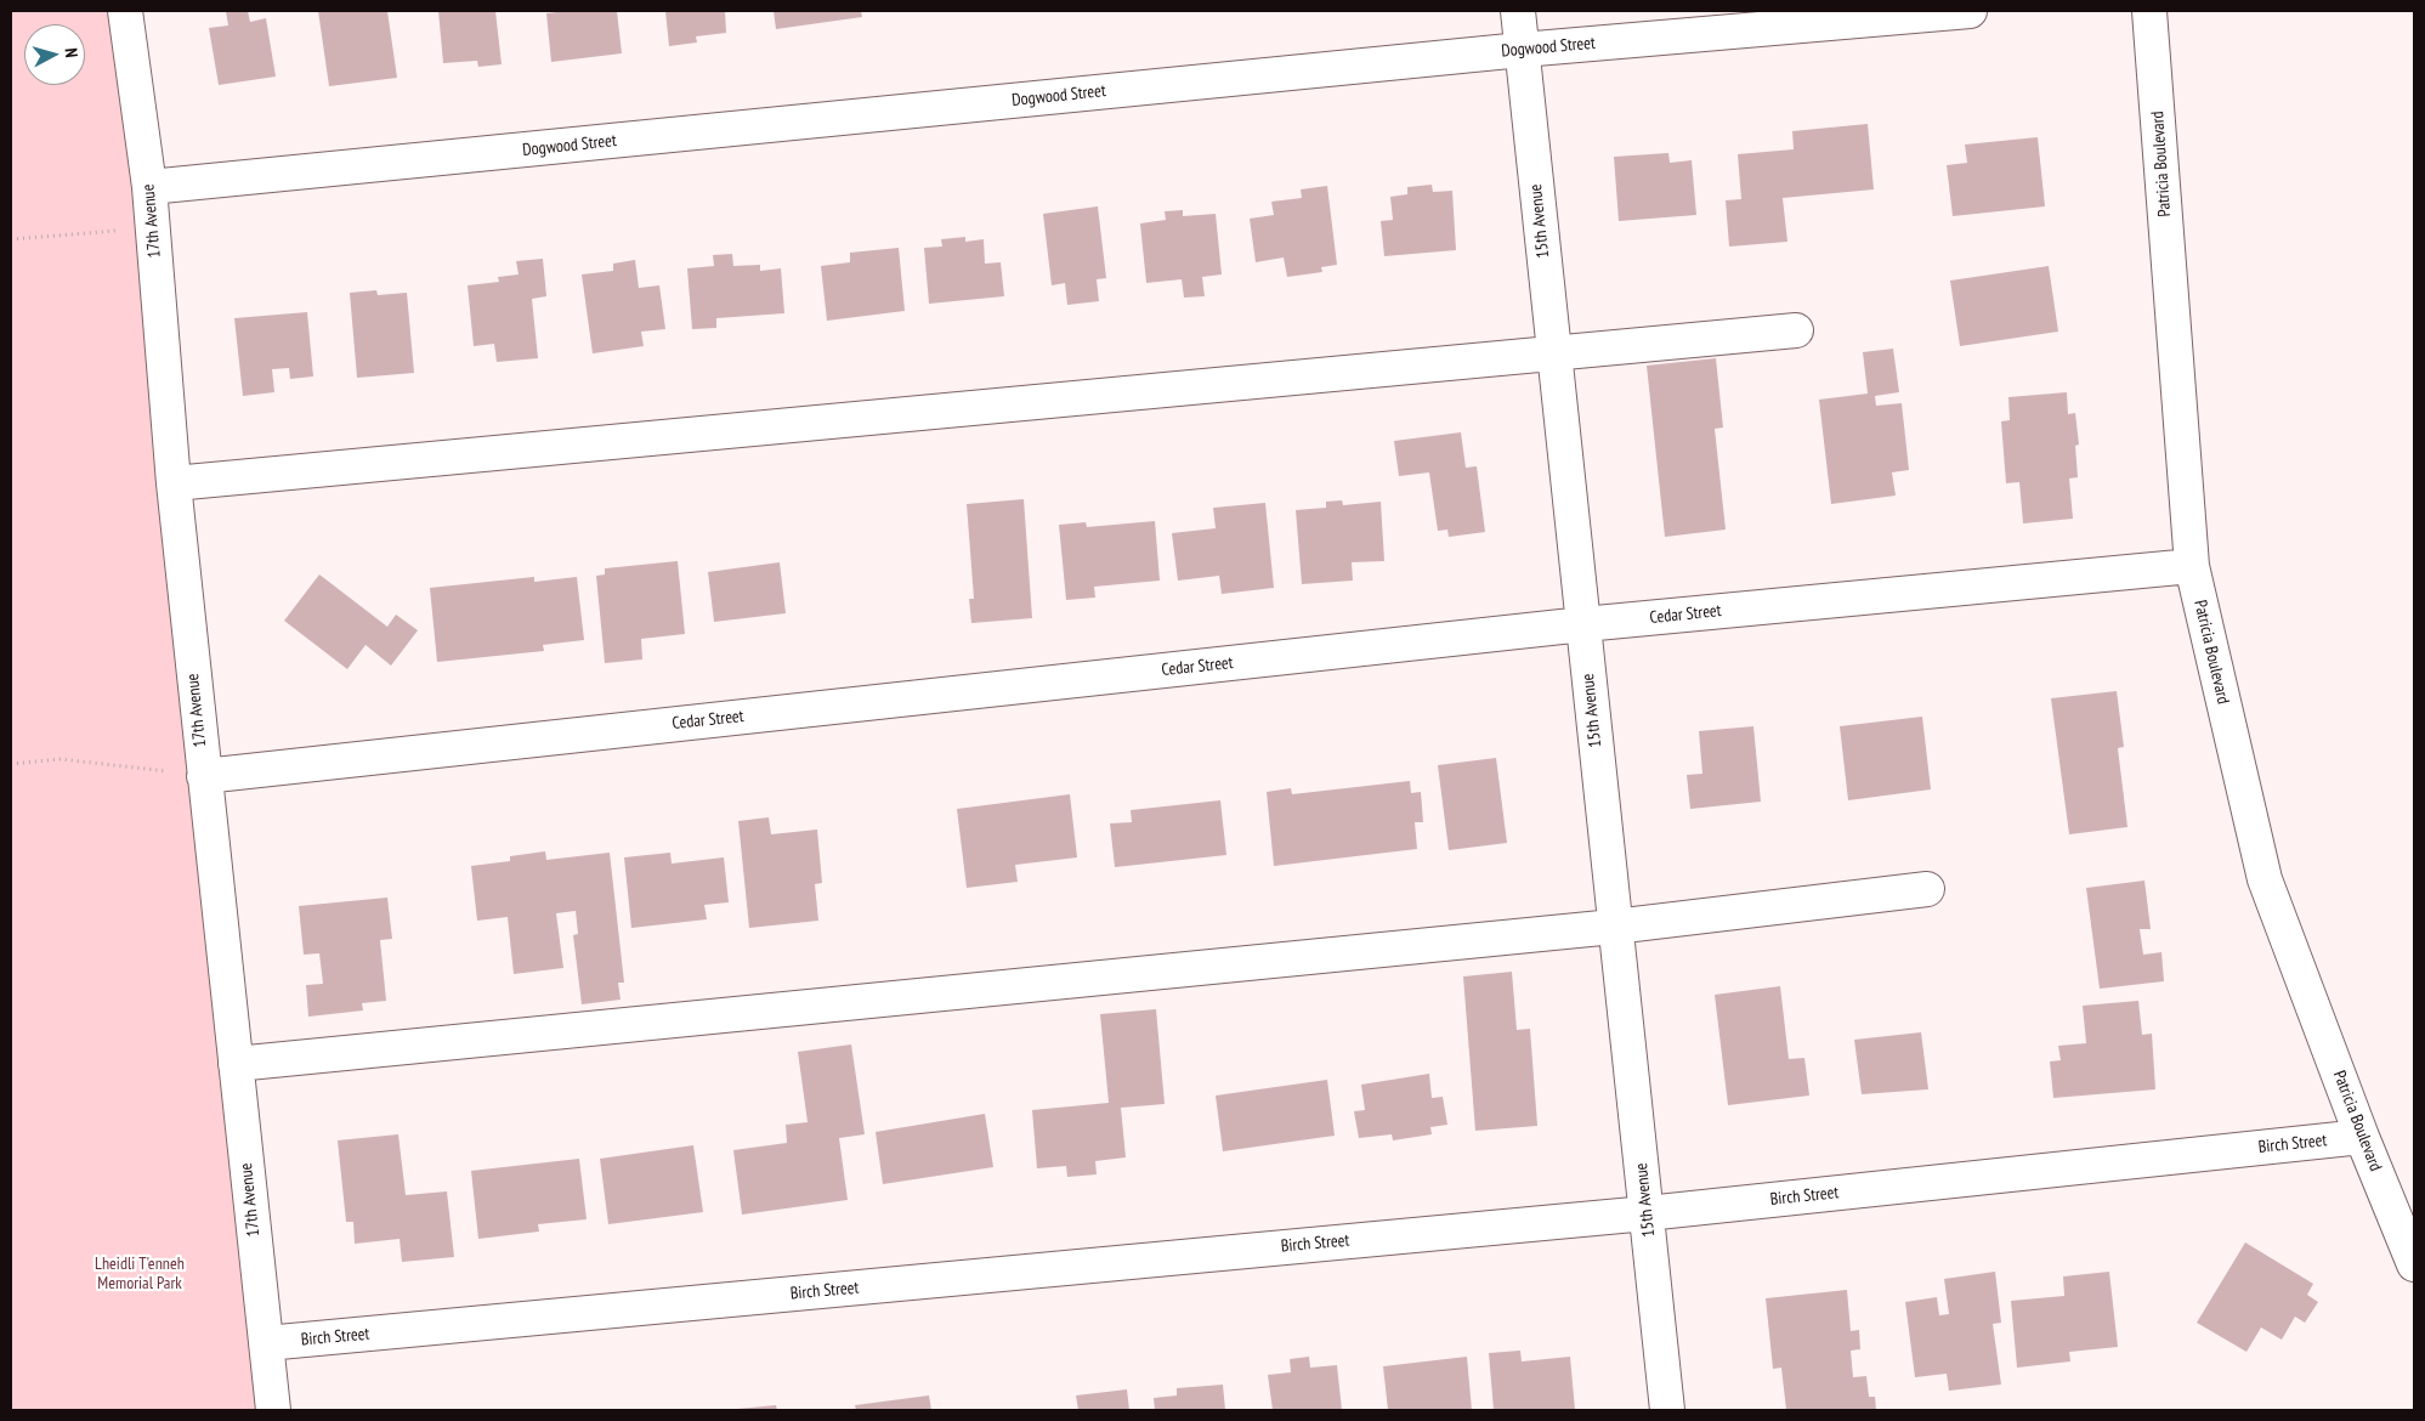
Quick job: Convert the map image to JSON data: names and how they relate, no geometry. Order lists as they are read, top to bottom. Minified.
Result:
{"streets":{"street":["Dogwood Street","Patricia Boulevard","17th Avenue","15th Avenue","Cedar Street","Birch Street"]},"crossings":[["Dogwood Street","17th Avenue"],["Dogwood Street","15th Avenue"],["Patricia Boulevard","Cedar Street"],["Patricia Boulevard","Birch Street"],["17th Avenue","Cedar Street"],["17th Avenue","Birch Street"],["15th Avenue","Cedar Street"],["15th Avenue","Birch Street"]],"parks":["Lheidli T'enneh Memorial Park"],"north":"right"}
